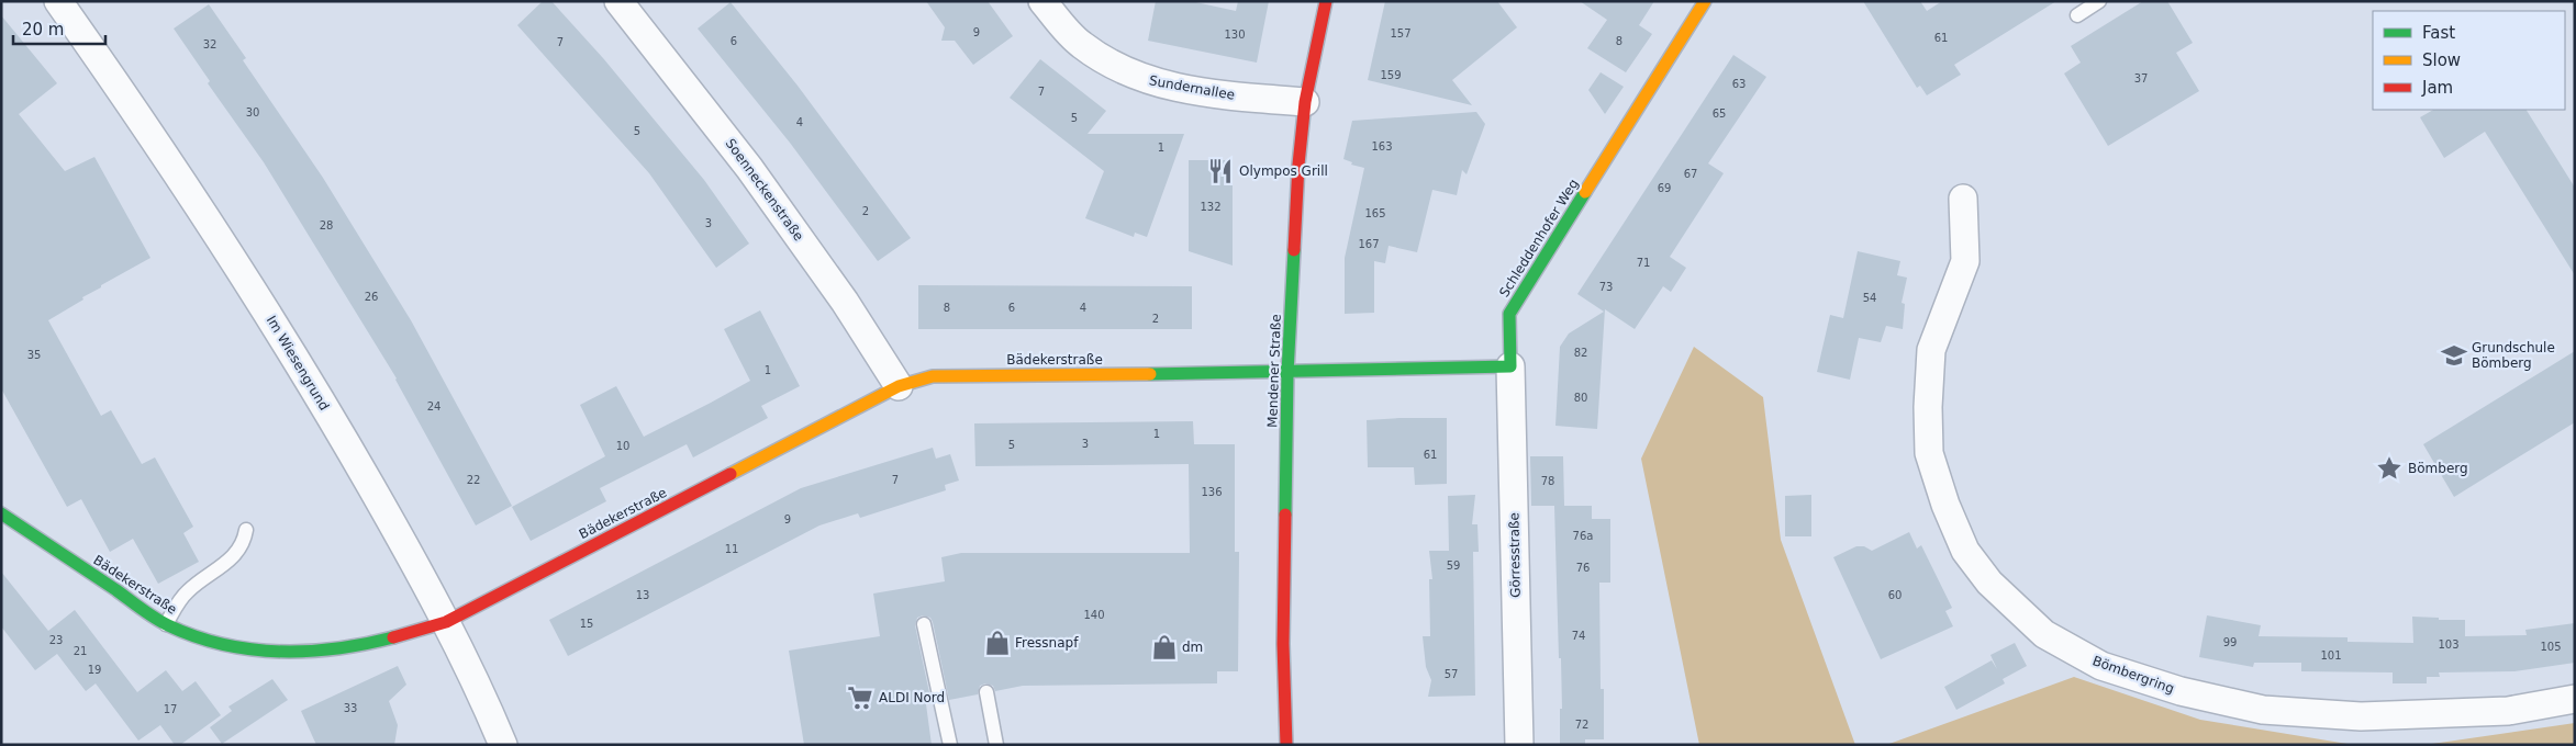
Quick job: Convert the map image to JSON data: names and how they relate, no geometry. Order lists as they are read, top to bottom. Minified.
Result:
{"streets":{"street":["Sundernallee","Soenneckenstraße","Schleddenhofer Weg","Bädekerstraße","Im Wiesengrund","Mendener Straße","Görresstraße","Bömbergring"]},"crossings":[["Sundernallee","Mendener Straße"],["Soenneckenstraße","Bädekerstraße"],["Schleddenhofer Weg","Görresstraße"],["Bädekerstraße","Im Wiesengrund"],["Bädekerstraße","Mendener Straße"]],"places":{"restaurant":["Olympos Grill"],"school or university":["Grundschule Bömberg"],"place":["Bömberg"],"shop":["Fressnapf","dm"],"supermarket":["ALDI Nord"]},"house_numbers":["9","157","130","61","6","8","7","32","159","37","63","7","30","65","5","4","5","163","1","67","69","132","2","165","3","28","167","71","73","26","54","8","6","4","2","82","35","1","80","24","1","3","5","10","61","22","7","78","136","9","76a","11","59","76","13","60","140","15","74","23","99","103","105","21","101","19","57","33","17","72"],"legend":["Fast","Slow","Jam"],"scale_bar":"20 m"}
